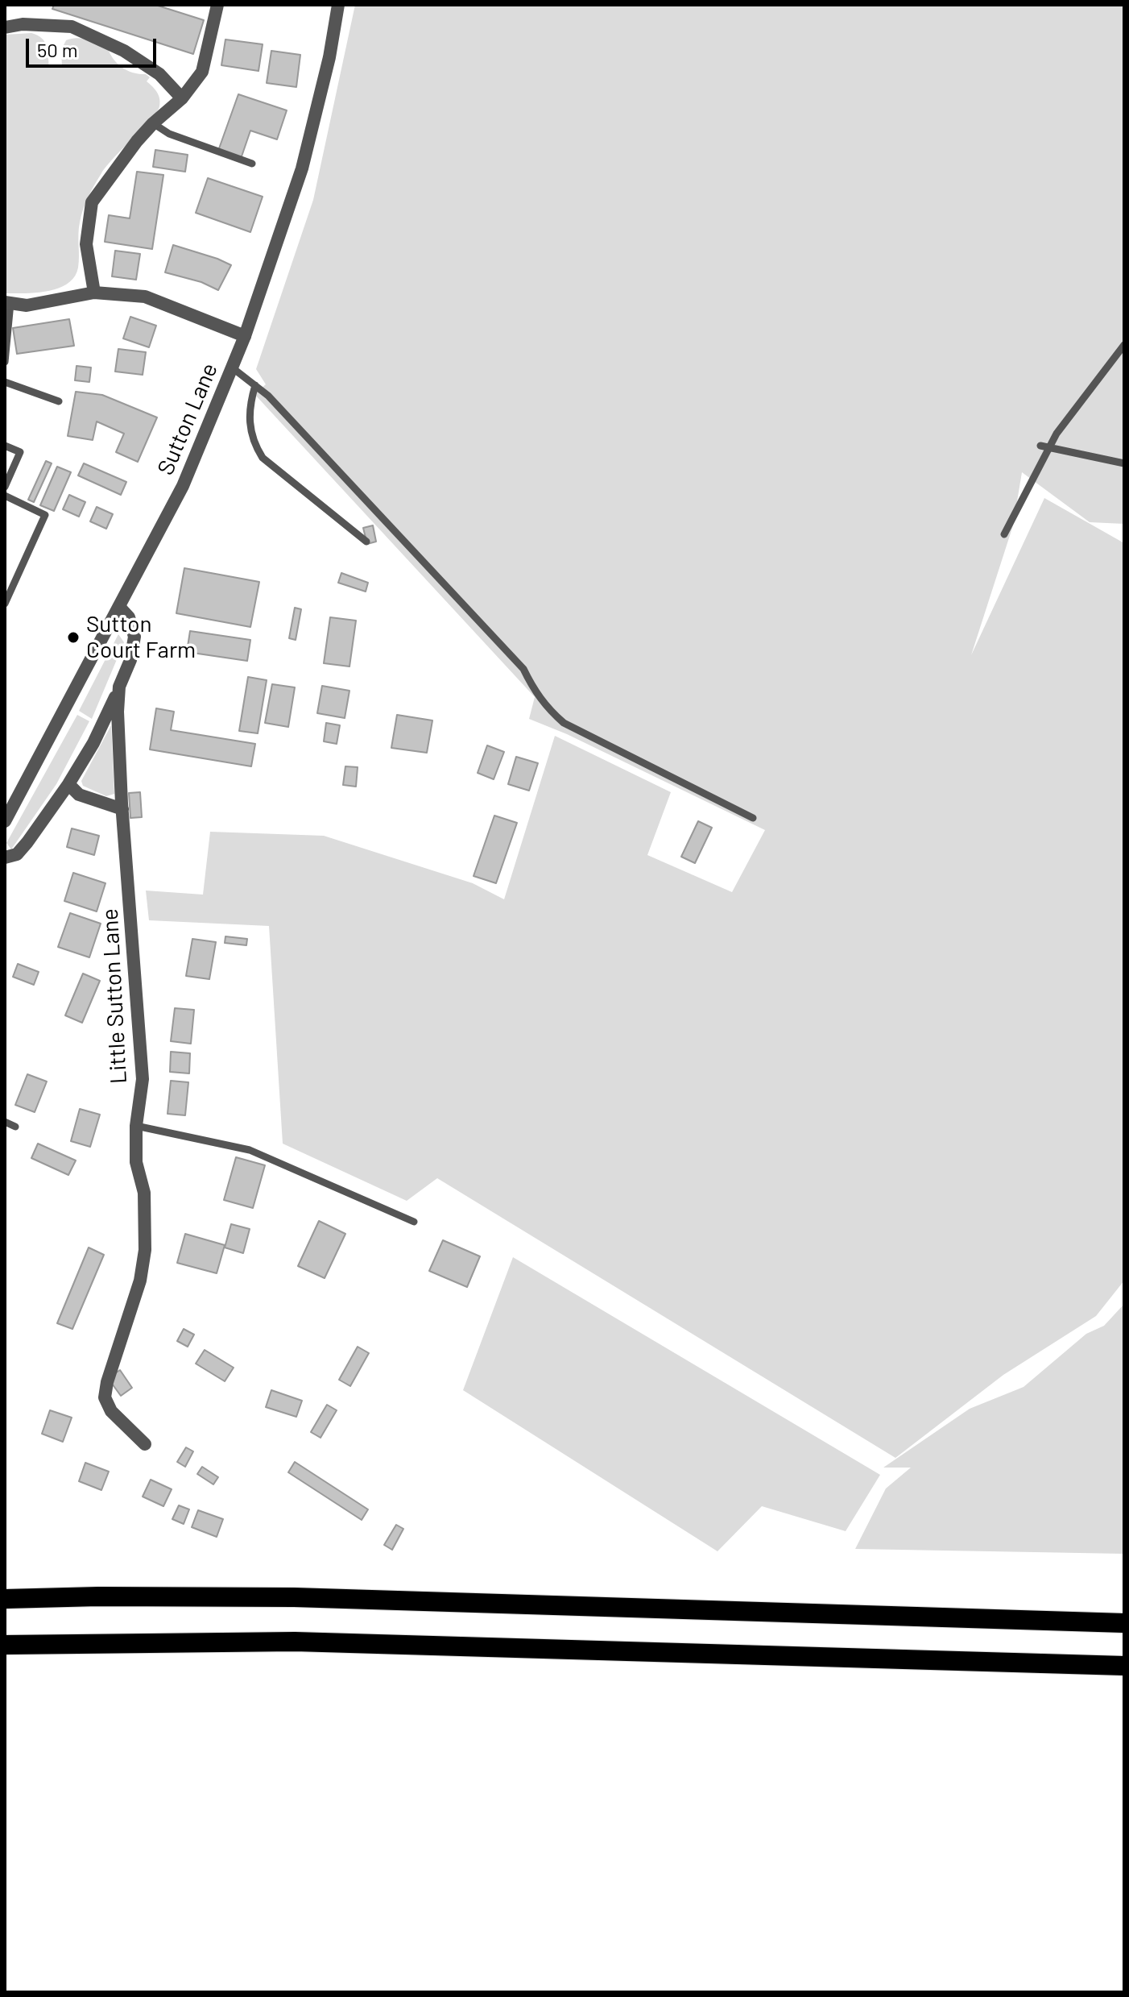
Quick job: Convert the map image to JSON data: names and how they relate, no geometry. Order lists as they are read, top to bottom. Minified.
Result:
{"streets":{"street":["Sutton Lane","Little Sutton Lane"]},"crossings":[["Sutton Lane","Little Sutton Lane"]],"places":["Sutton Court Farm"],"scale_bar":"50 m"}
